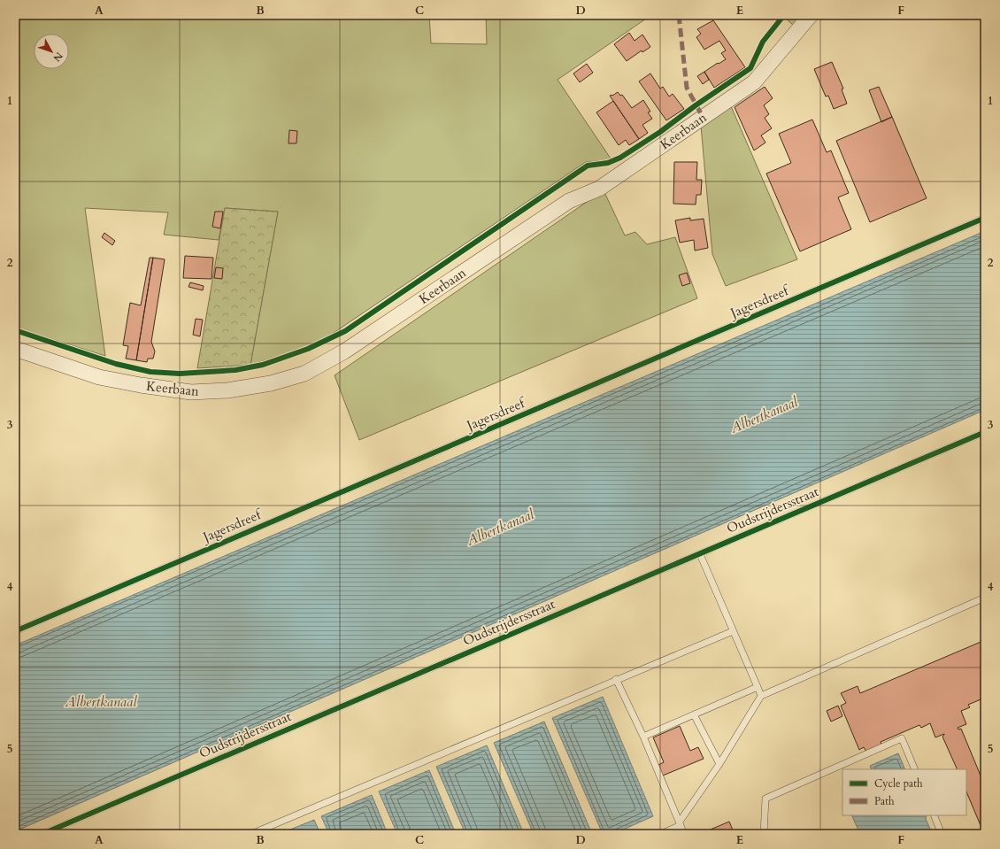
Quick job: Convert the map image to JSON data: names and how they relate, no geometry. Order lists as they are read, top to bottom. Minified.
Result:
{"streets":{"street":["Keerbaan"],"lane":["Jagersdreef","Oudstrijdersstraat"]},"water":["Albertkanaal"],"legend":["Cycle path","Path"],"north":"bottom right","grid":{"columns":["A","B","C","D","E","F"],"rows":["1","2","3","4","5"]}}
